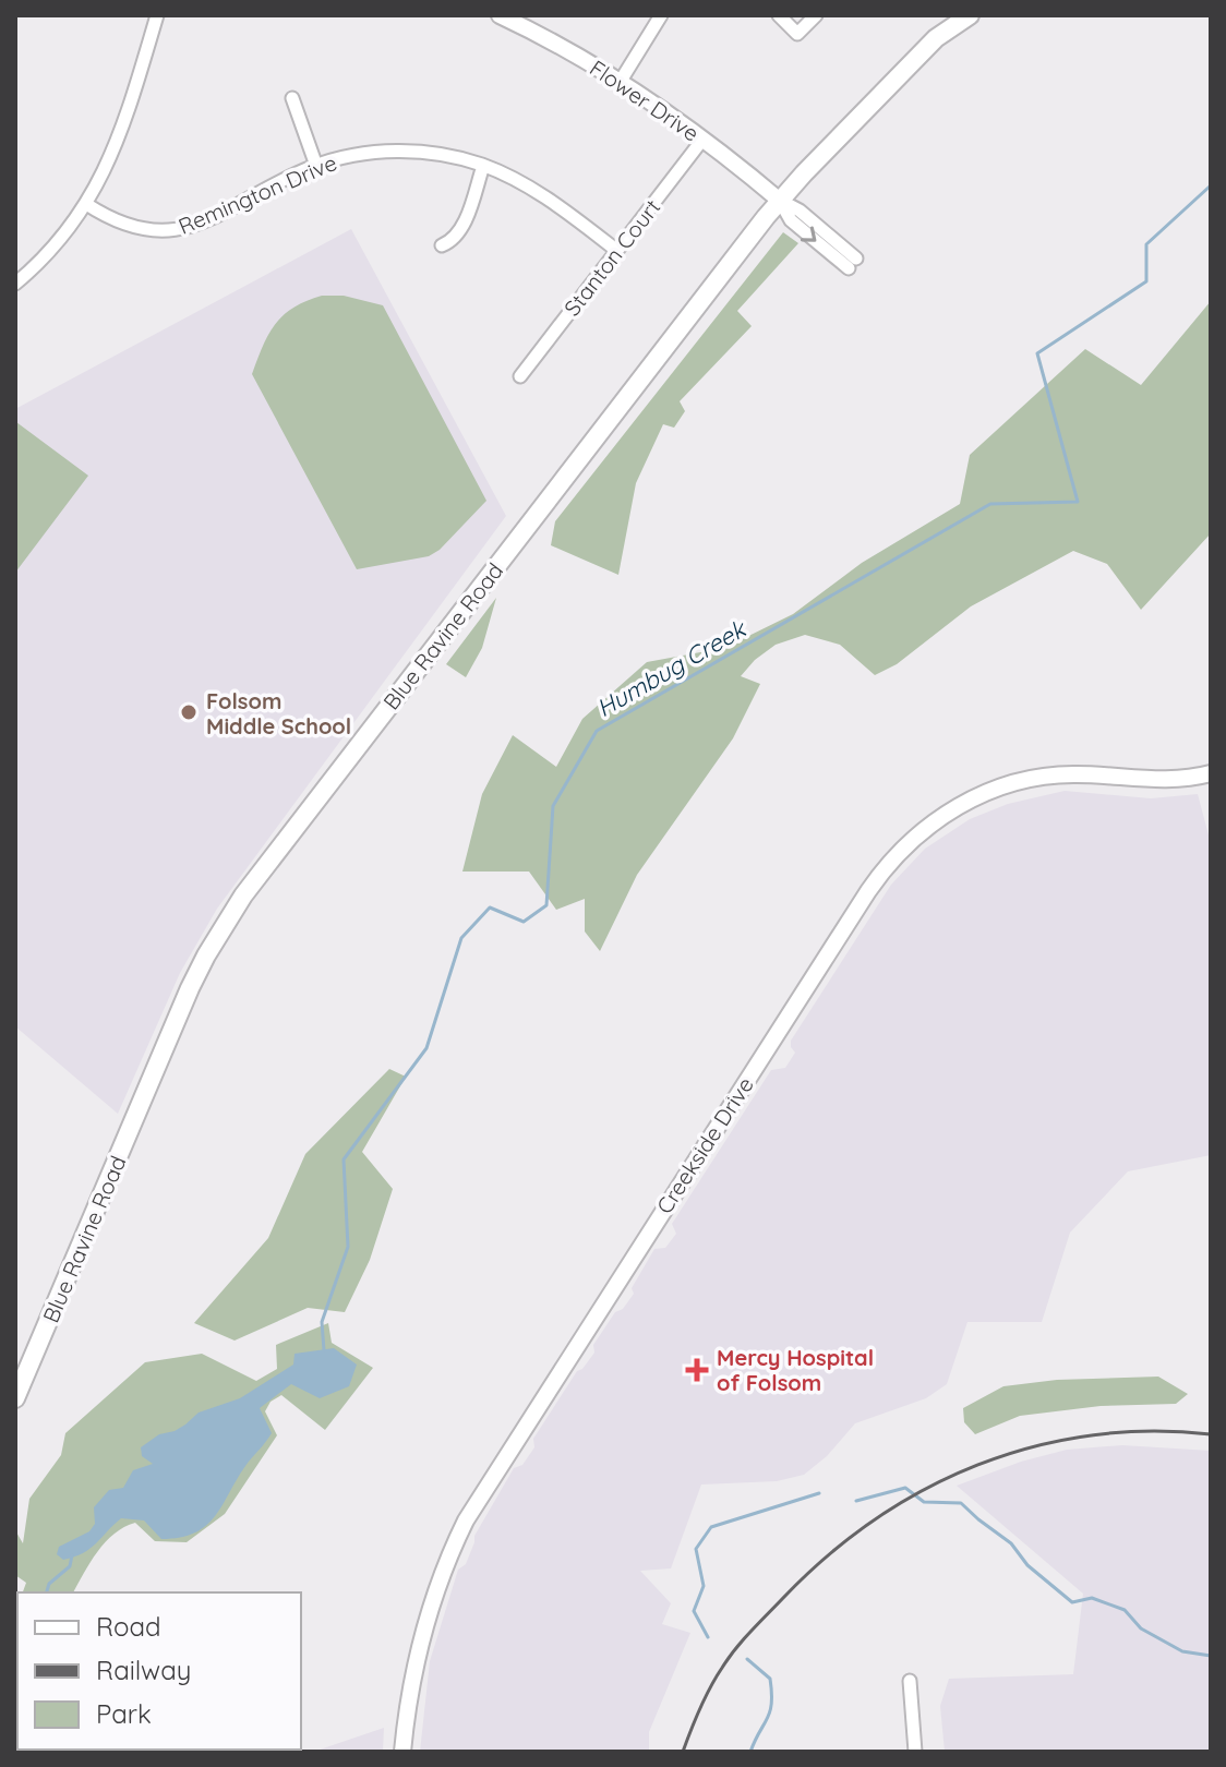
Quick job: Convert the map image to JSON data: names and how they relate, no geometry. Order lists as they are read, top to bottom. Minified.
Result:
{"streets":{"main road":["Blue Ravine Road"],"street":["Flower Drive","Remington Drive","Stanton Court","Creekside Drive"]},"crossings":[["Flower Drive","Stanton Court"],["Flower Drive","Blue Ravine Road"],["Remington Drive","Stanton Court"]],"water":["Humbug Creek"],"places":{"other":["Folsom Middle School"],"health":["Mercy Hospital of Folsom"]},"legend":["Road","Railway","Park"]}
